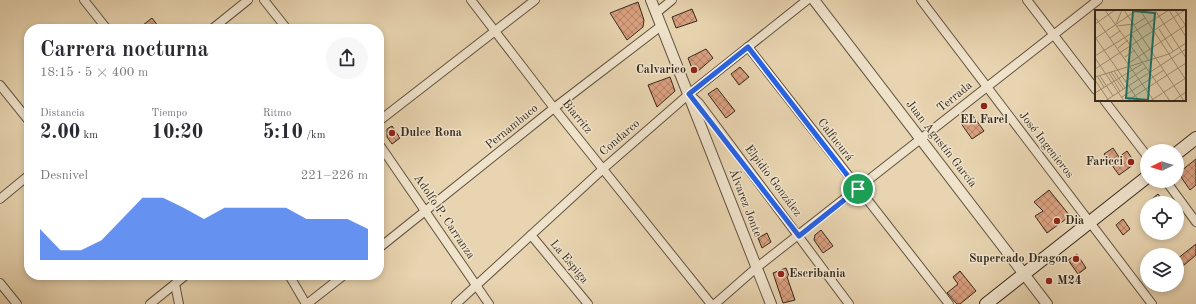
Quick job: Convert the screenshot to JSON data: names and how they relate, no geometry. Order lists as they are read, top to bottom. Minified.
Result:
{"streets":{"street":["Terrada","Biarritz","Pernambuco","Condarco","Calfucurá","Juan Agustín García","José Ingenieros","Elpidio González","Álvarez Jonte","Adolfo P. Carranza","La Espiga"]},"crossings":[["Terrada","Calfucurá"],["Terrada","Juan Agustín García"],["Terrada","José Ingenieros"],["Terrada","Elpidio González"],["Terrada","Álvarez Jonte"],["Biarritz","Pernambuco"],["Biarritz","Condarco"],["Pernambuco","Álvarez Jonte"],["Pernambuco","Adolfo P. Carranza"],["Condarco","Calfucurá"],["Condarco","Elpidio González"],["Condarco","Álvarez Jonte"],["Condarco","Adolfo P. Carranza"],["Condarco","La Espiga"],["Elpidio González","Álvarez Jonte"]],"places":["Calvarico","EL Farel","Dulce Rona","Faricci","Dia","Supercado Dragon","Escribania","M24"],"north":"left","page":{"heading":["Carrera nocturna","18:15 · 5 × 400 m"],"stats":[["Distancia","2.00 km"],["Tiempo","10:20"],["Ritmo","5:10 /km"]],"chart":["Desnivel","221–226 m"]}}
